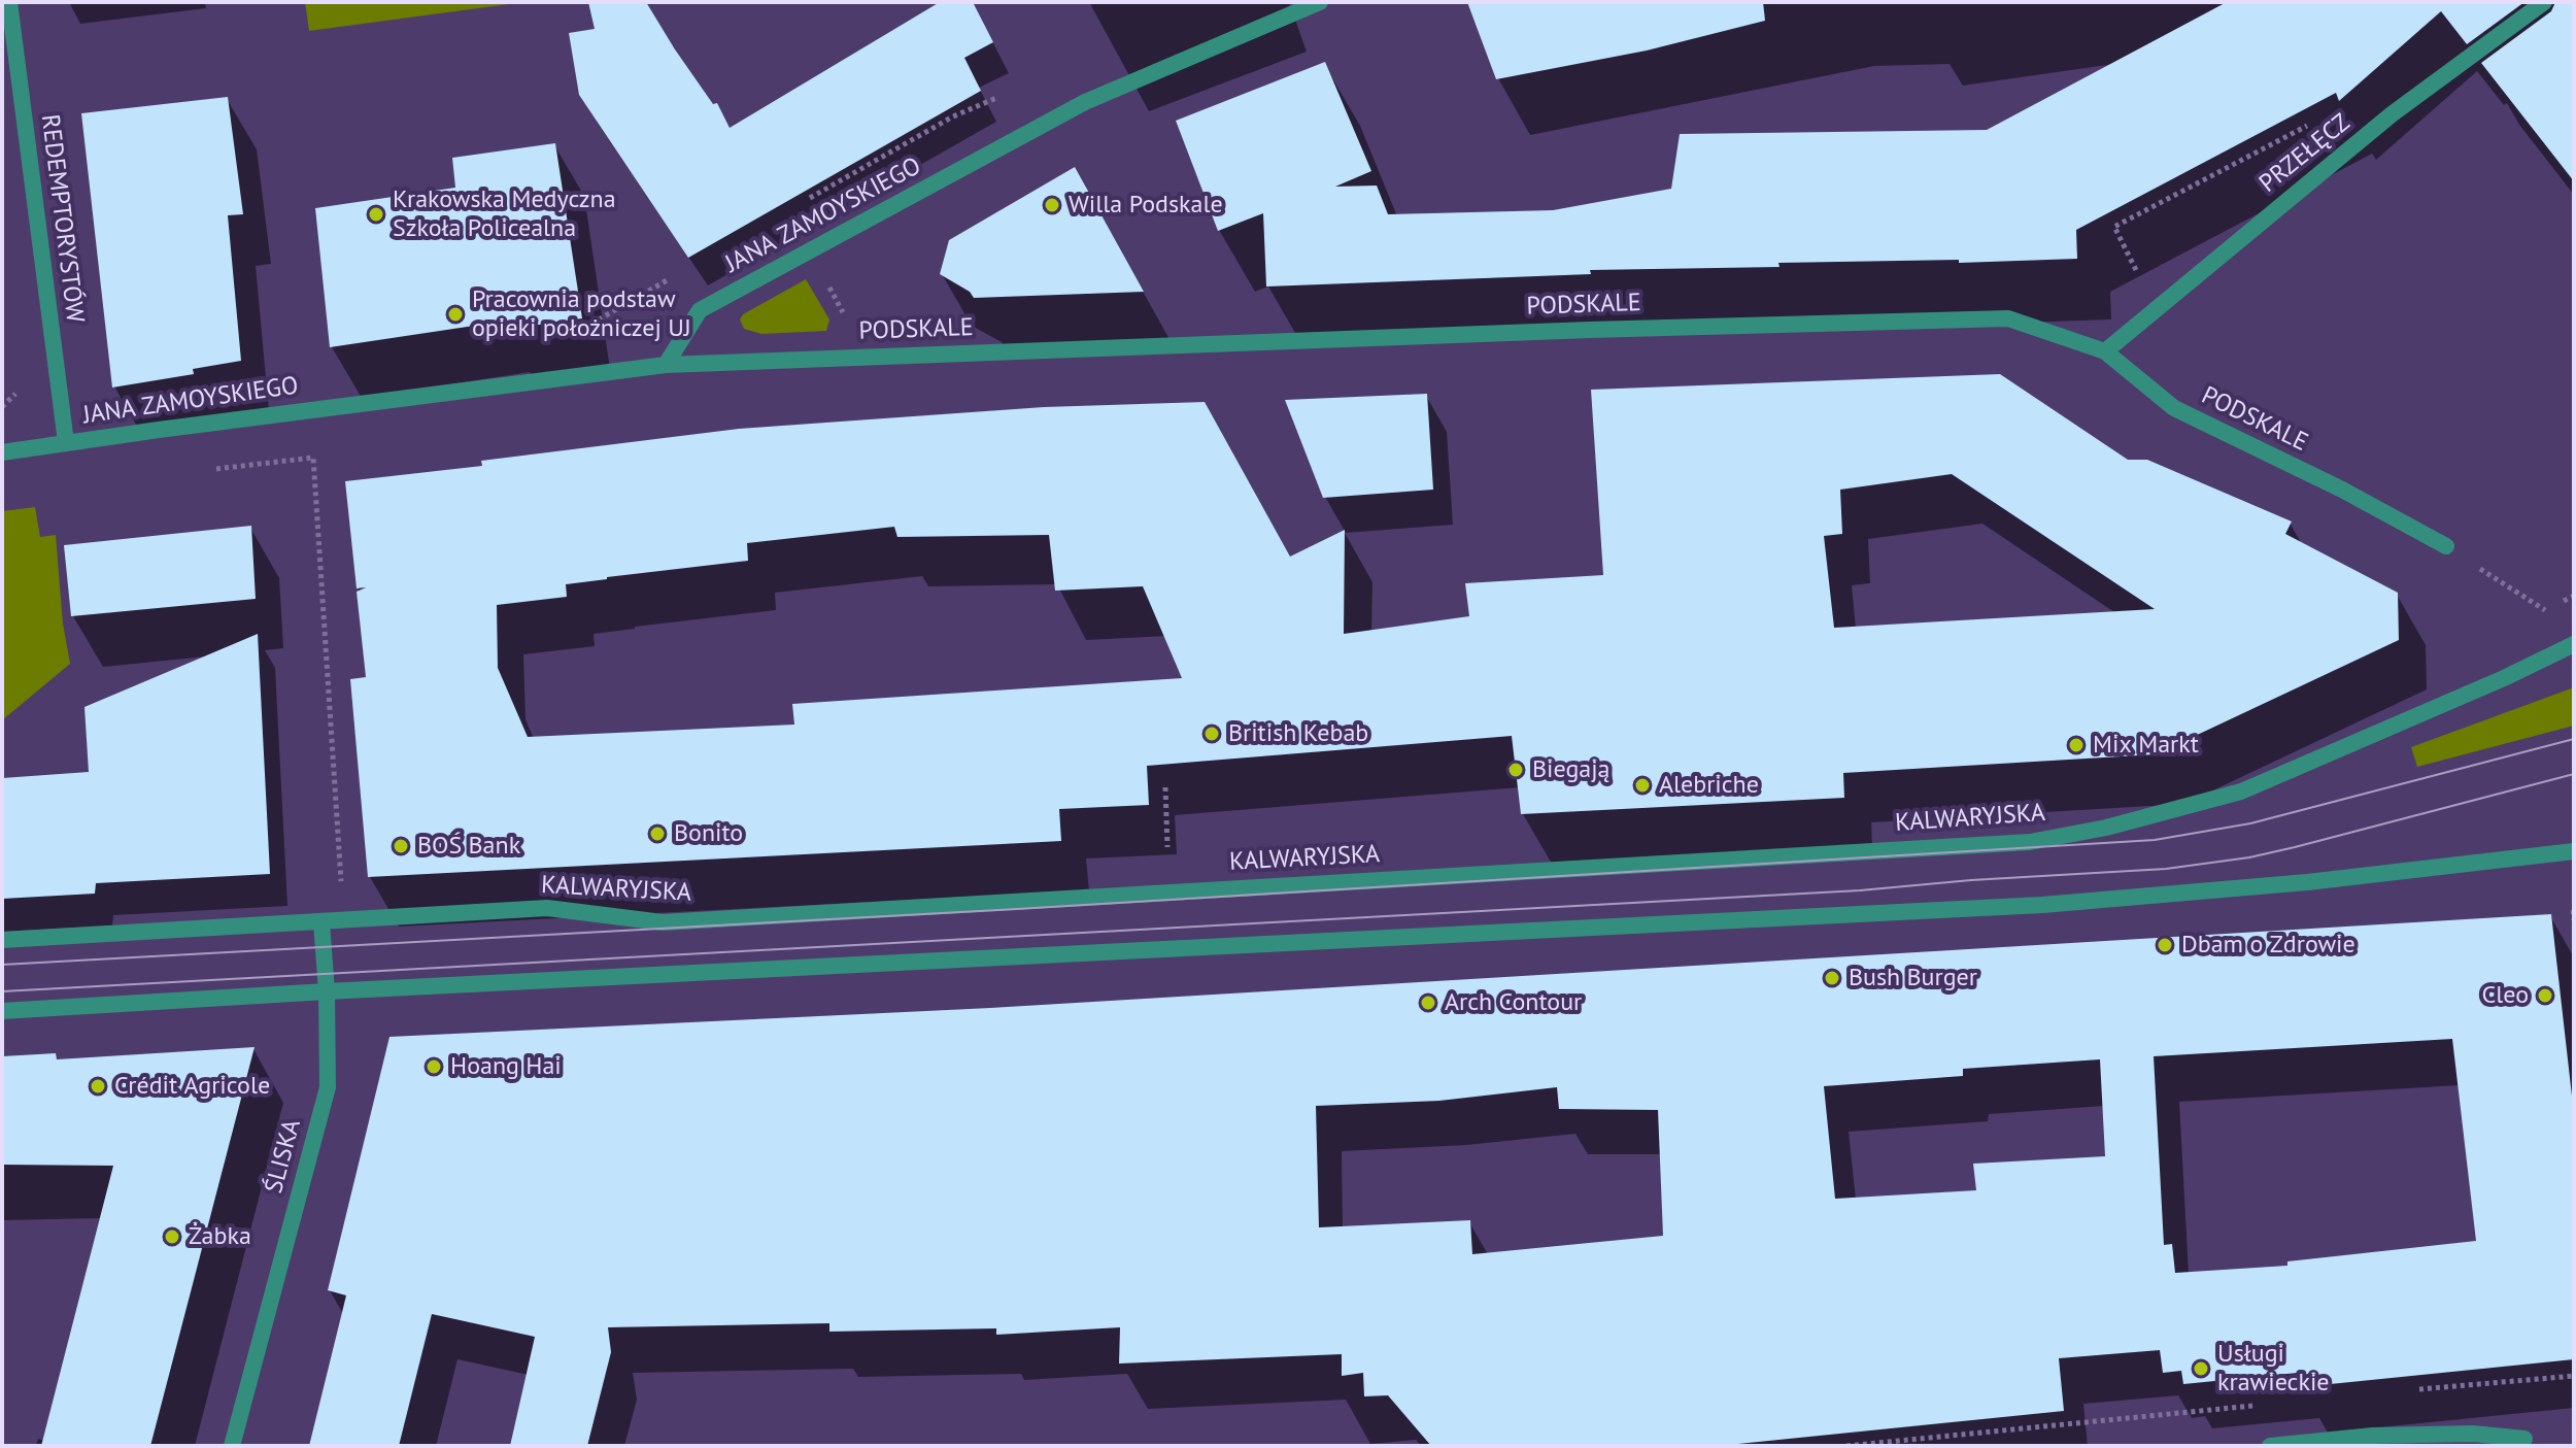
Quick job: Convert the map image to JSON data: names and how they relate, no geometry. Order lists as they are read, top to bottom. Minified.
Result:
{"streets":{"street":["PRZEŁĘCZ","JANA ZAMOYSKIEGO","REDEMPTORYSTÓW","PODSKALE","KALWARYJSKA","ŚLISKA"]},"crossings":[["PRZEŁĘCZ","PODSKALE"],["JANA ZAMOYSKIEGO","REDEMPTORYSTÓW"],["JANA ZAMOYSKIEGO","PODSKALE"],["KALWARYJSKA","ŚLISKA"]],"places":["Willa Podskale","Krakowska Medyczna Szkoła Policealna","Pracownia podstaw opieki położniczej UJ","British Kebab","Mix Markt","Biegają","Alebriche","Bonito","BOŚ Bank","Dbam o Zdrowie","Bush Burger","Cleo","Arch Contour","Hoang Hai","Crédit Agricole","Żabka","Usługi krawieckie"]}
